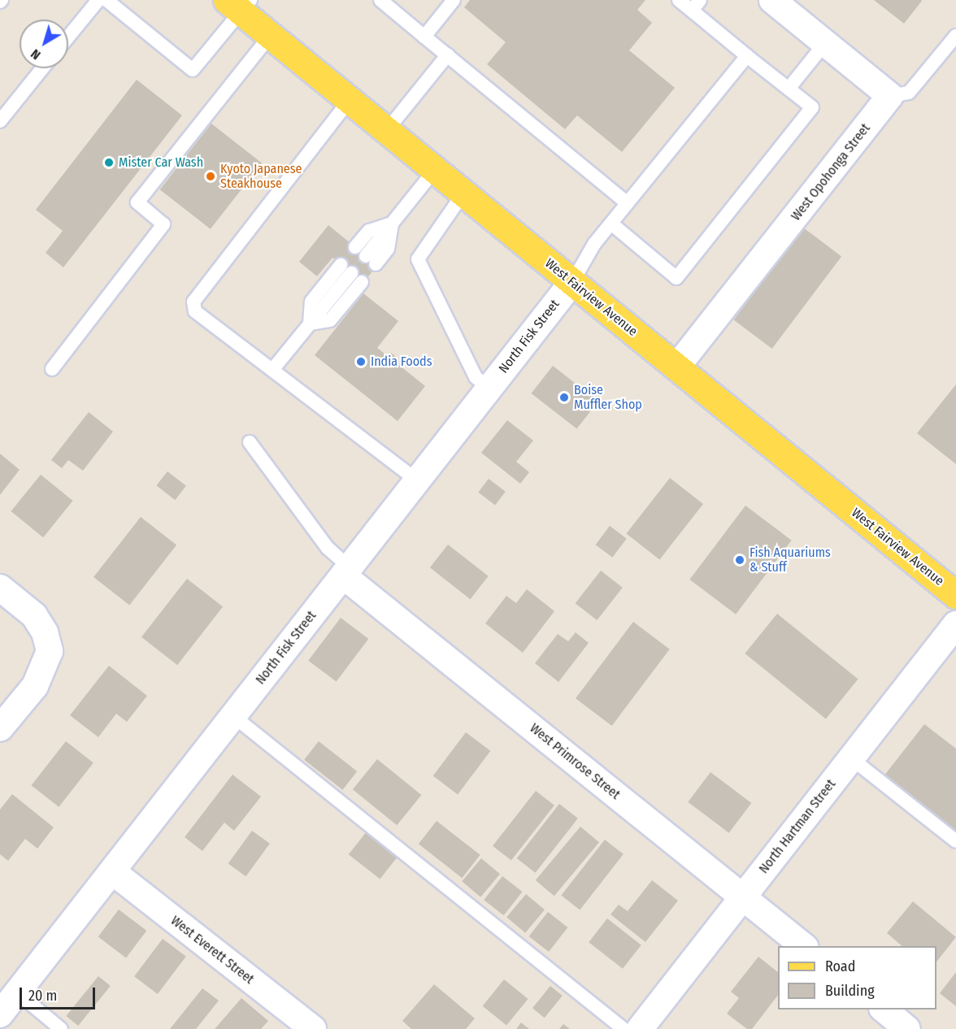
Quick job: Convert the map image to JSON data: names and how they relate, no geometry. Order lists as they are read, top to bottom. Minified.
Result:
{"streets":{"main road":["West Fairview Avenue"],"street":["West Opohonga Street","North Fisk Street","West Primrose Street","North Hartman Street","West Everett Street"]},"crossings":[["West Opohonga Street","West Fairview Avenue"],["West Fairview Avenue","North Fisk Street"],["North Fisk Street","West Primrose Street"],["North Fisk Street","West Everett Street"],["West Primrose Street","North Hartman Street"]],"places":["Mister Car Wash","Kyoto Japanese Steakhouse","India Foods","Boise Muffler Shop","Fish Aquariums & Stuff"],"legend":["Road","Building"],"scale_bar":"20 m","north":"bottom left"}
